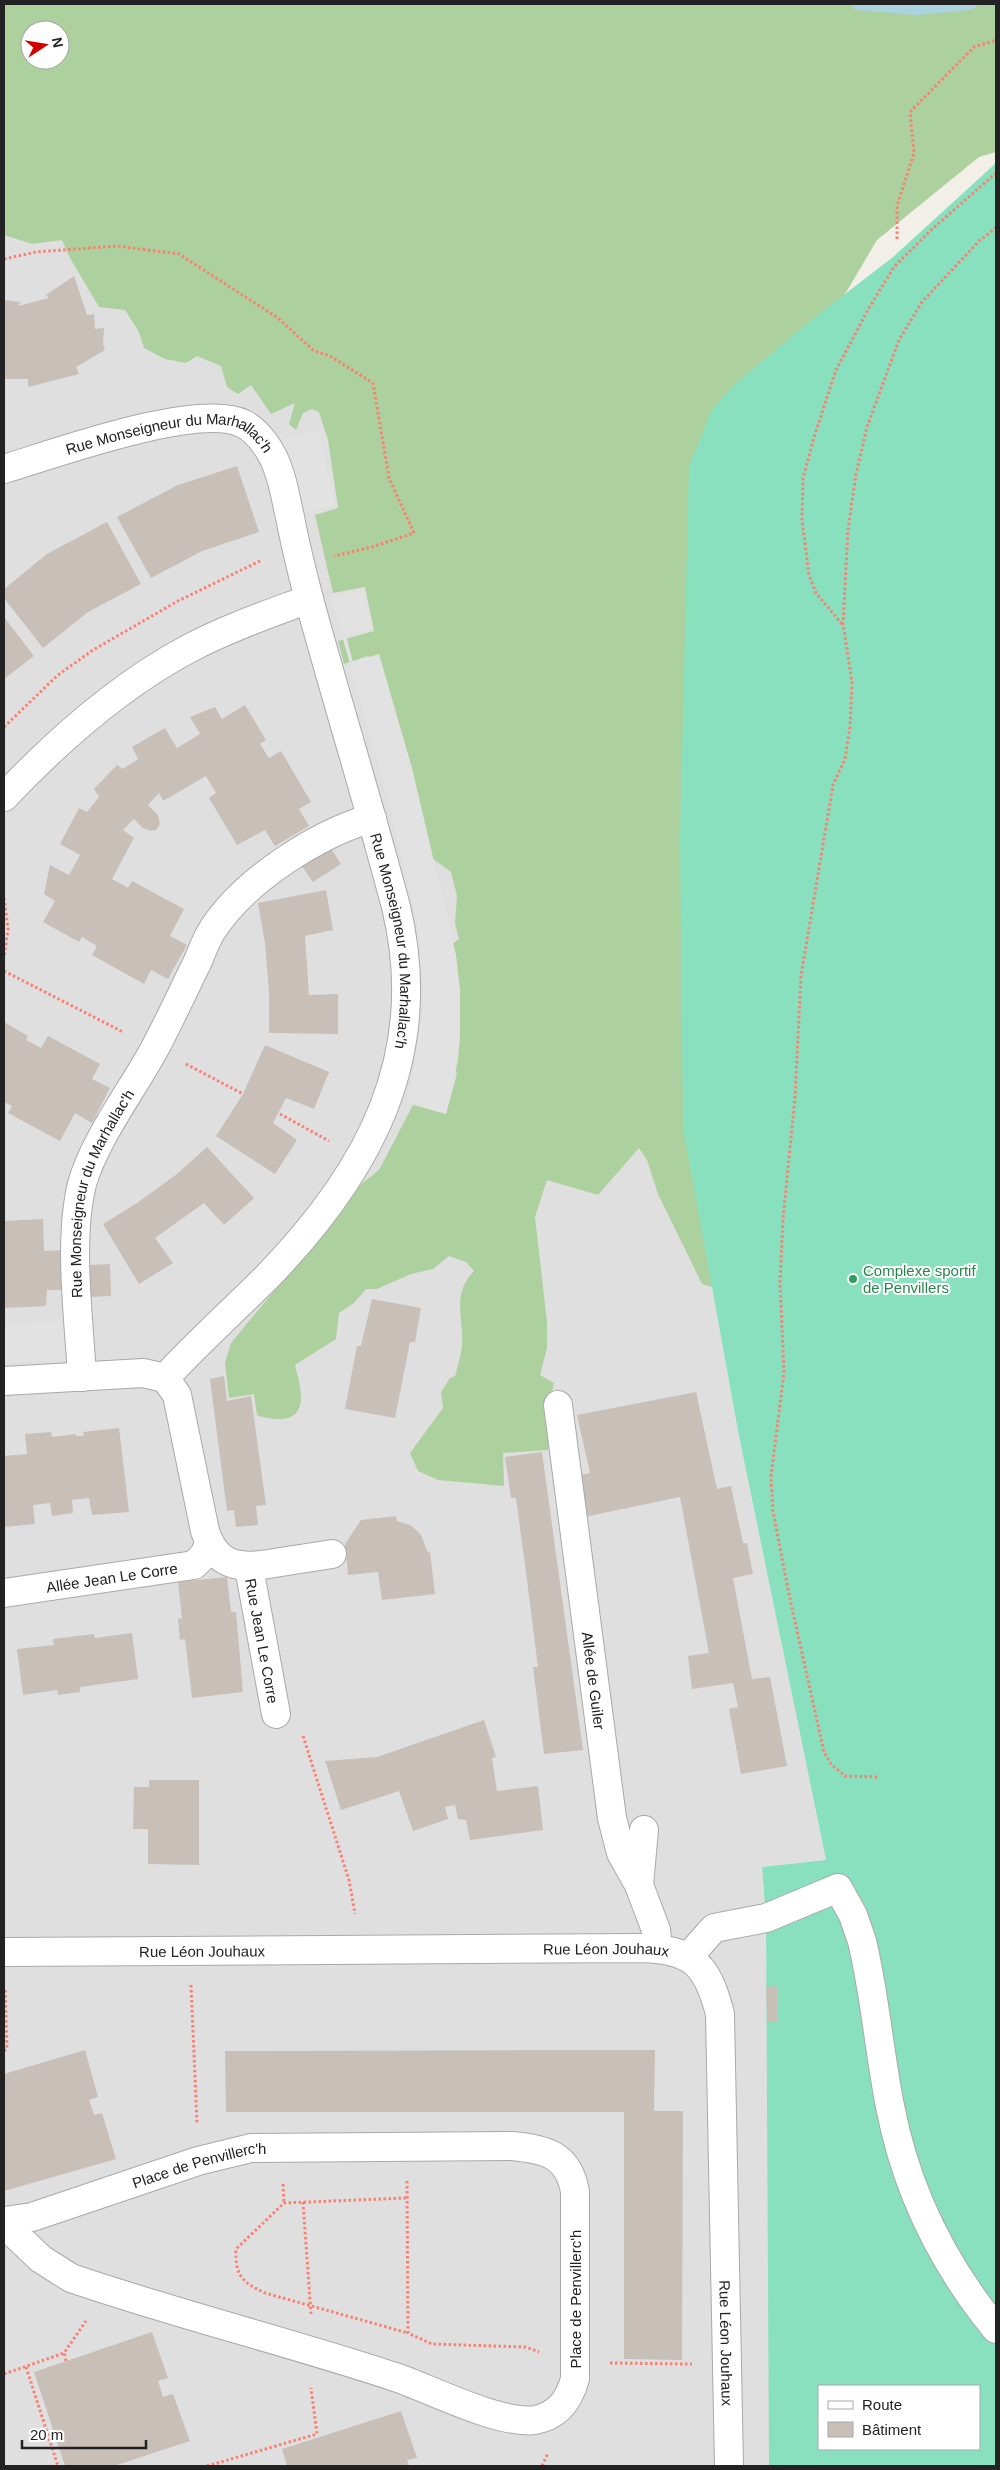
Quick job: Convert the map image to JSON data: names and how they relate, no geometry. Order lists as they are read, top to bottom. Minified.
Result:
{"streets":{"street":["Rue Monseigneur du Marhallac'h","Allée Jean Le Corre","Rue Jean Le Corre","Allée de Guiler","Rue Léon Jouhaux","Place de Penvillerc'h"]},"crossings":[["Allée de Guiler","Rue Léon Jouhaux"]],"places":["Complexe sportif de Penvillers"],"legend":["Route","Bâtiment"],"scale_bar":"20 m","north":"right"}
